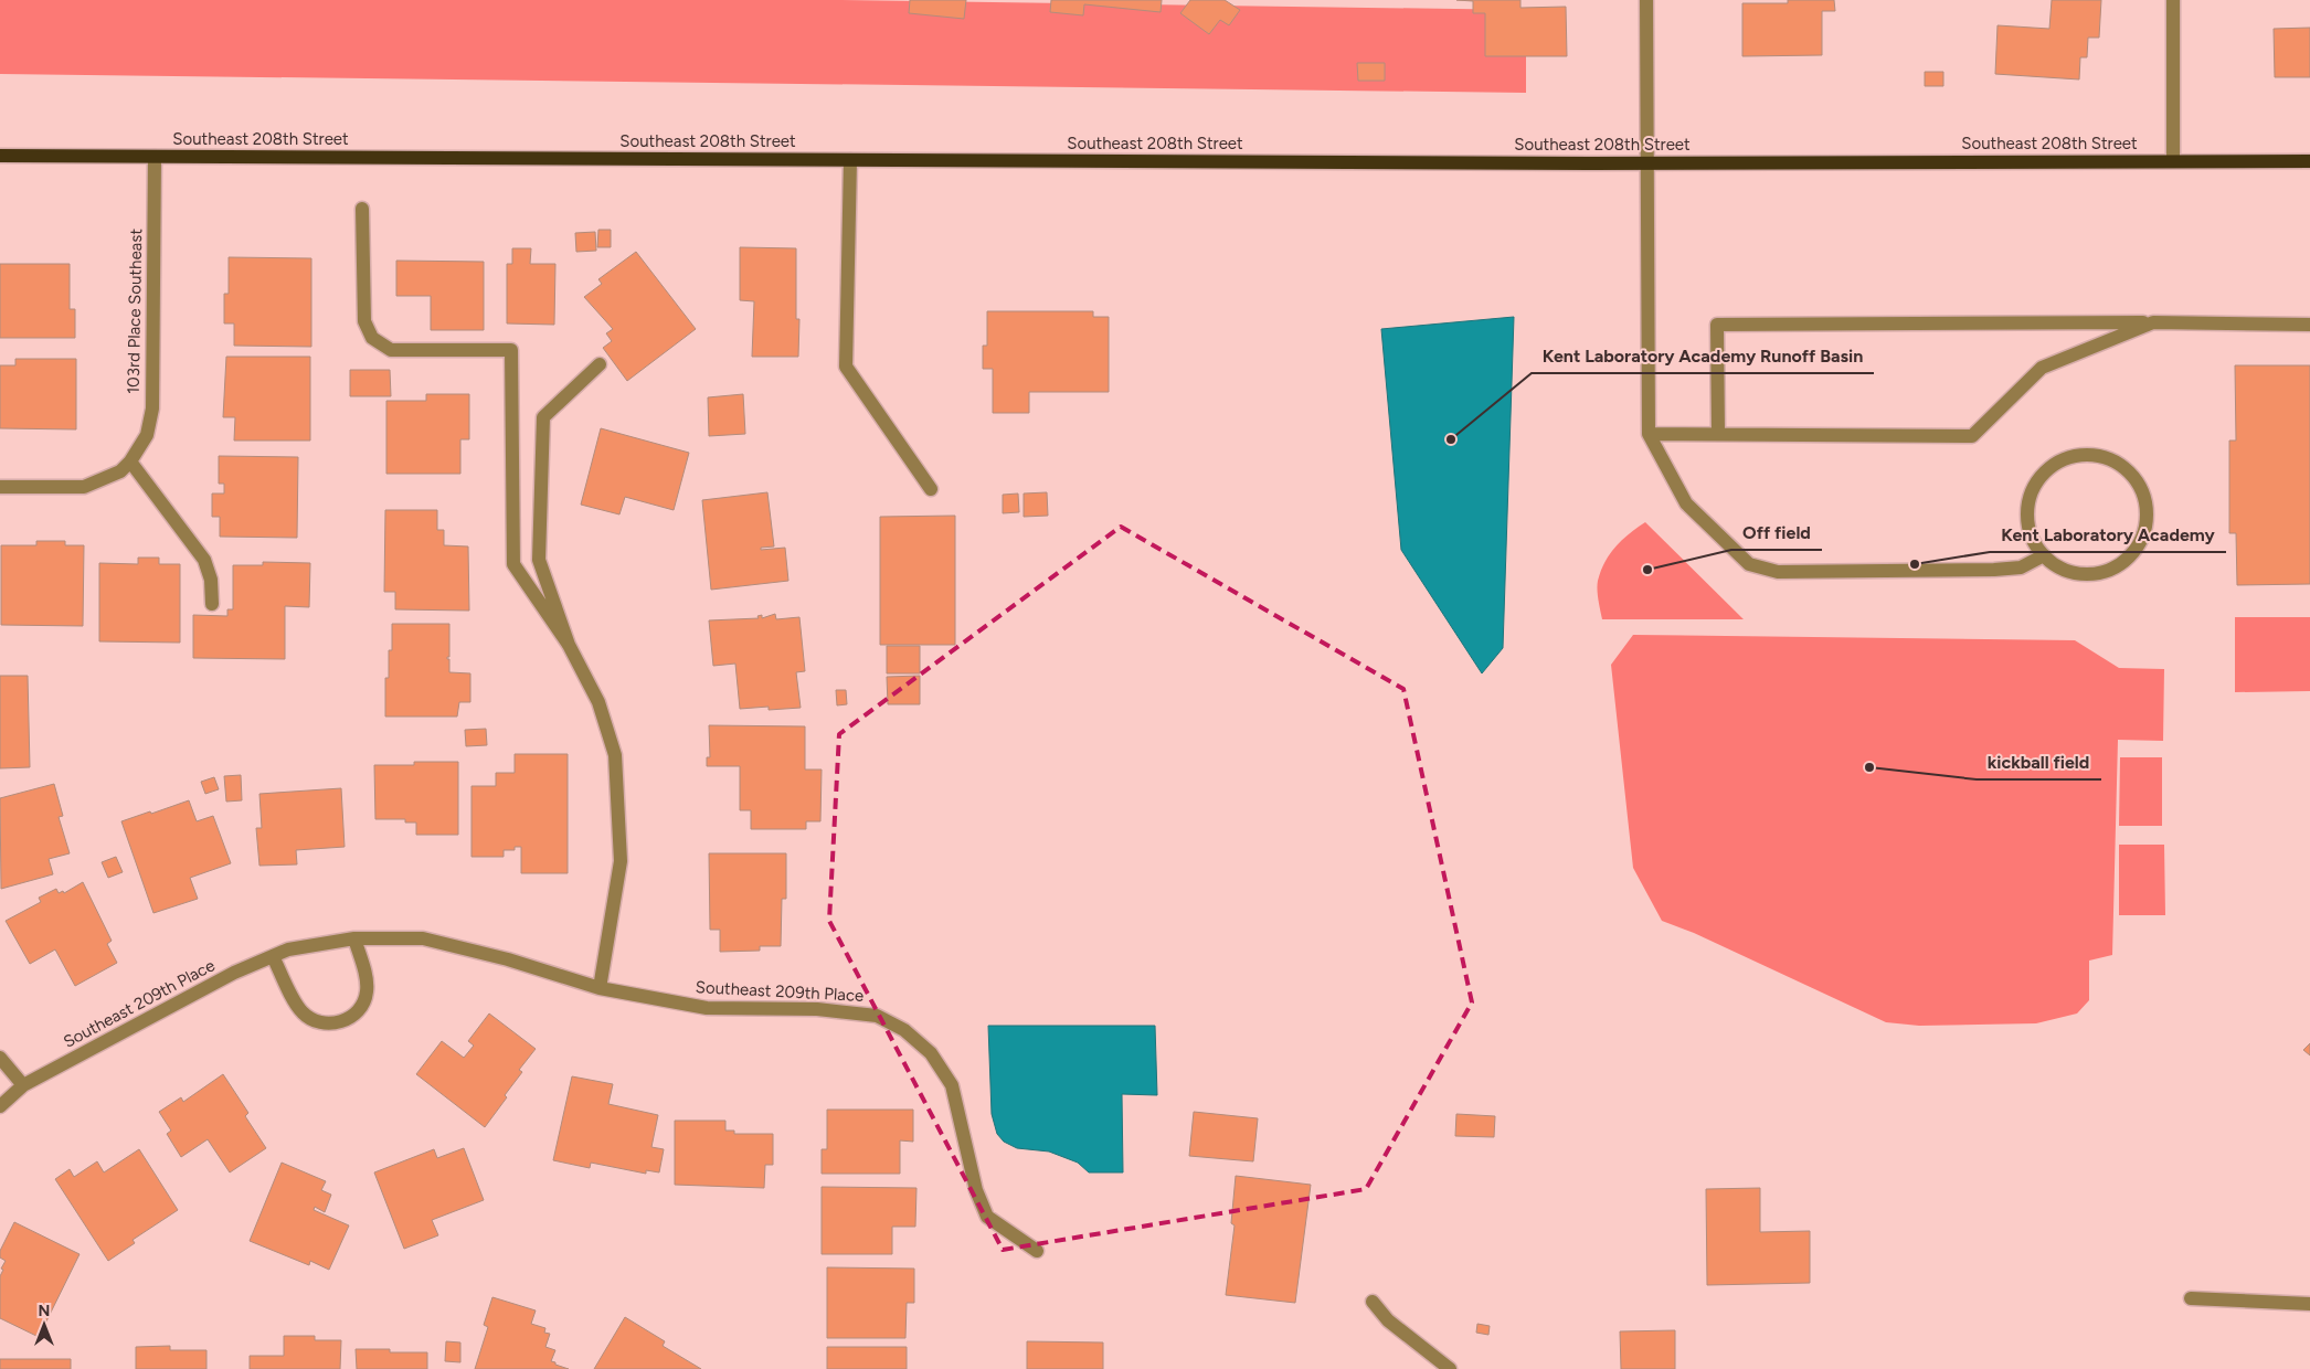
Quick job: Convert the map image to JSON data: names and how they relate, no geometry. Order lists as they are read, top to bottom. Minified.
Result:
{"streets":{"main road":["Southeast 208th Street"],"street":["103rd Place Southeast","Southeast 209th Place"]},"crossings":[["Southeast 208th Street","103rd Place Southeast"]],"places":["Kent Laboratory Academy Runoff Basin","Kent Laboratory Academy","Off field","kickball field"],"north":"top"}
